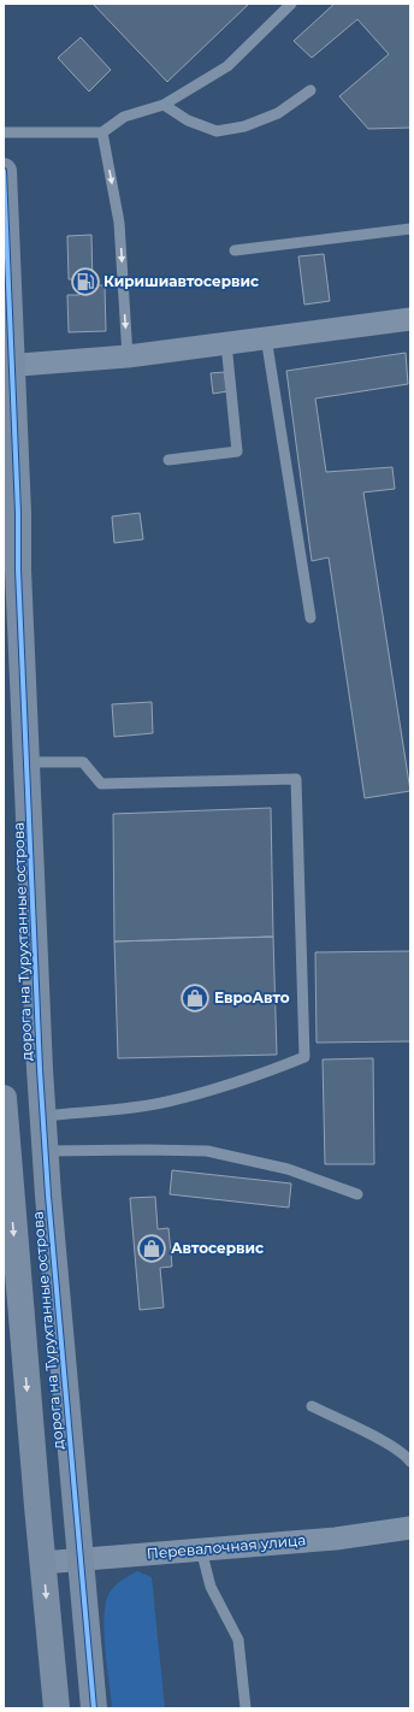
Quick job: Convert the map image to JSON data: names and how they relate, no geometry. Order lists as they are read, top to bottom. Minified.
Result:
{"streets":{"street":["дорога на Турухтанные острова","Перевалочная улица"]},"crossings":[["дорога на Турухтанные острова","Перевалочная улица"]],"places":{"fuel station":["Киришиавтосервис"],"shop":["ЕвроАвто","Автосервис"]}}
